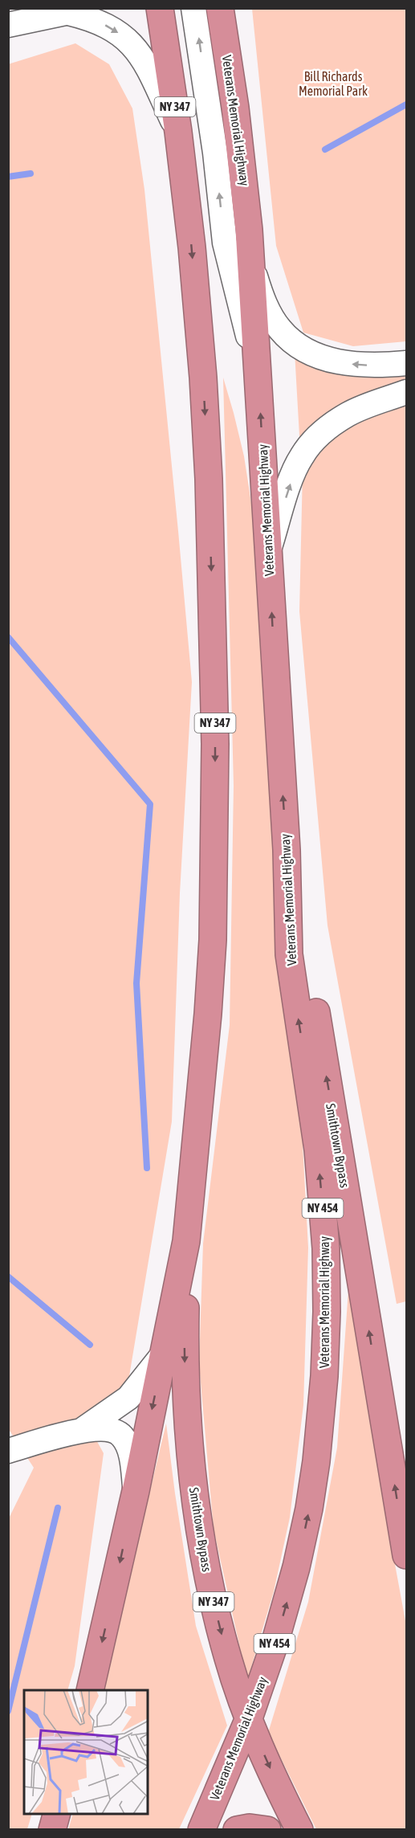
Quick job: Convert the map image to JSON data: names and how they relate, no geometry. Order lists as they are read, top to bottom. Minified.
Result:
{"streets":{"highway":["NY 347","Veterans Memorial Highway","Smithtown Bypass","NY 454"]},"crossings":[["NY 347","Smithtown Bypass"],["Veterans Memorial Highway","Smithtown Bypass"]],"parks":["Bill Richards Memorial Park"]}
